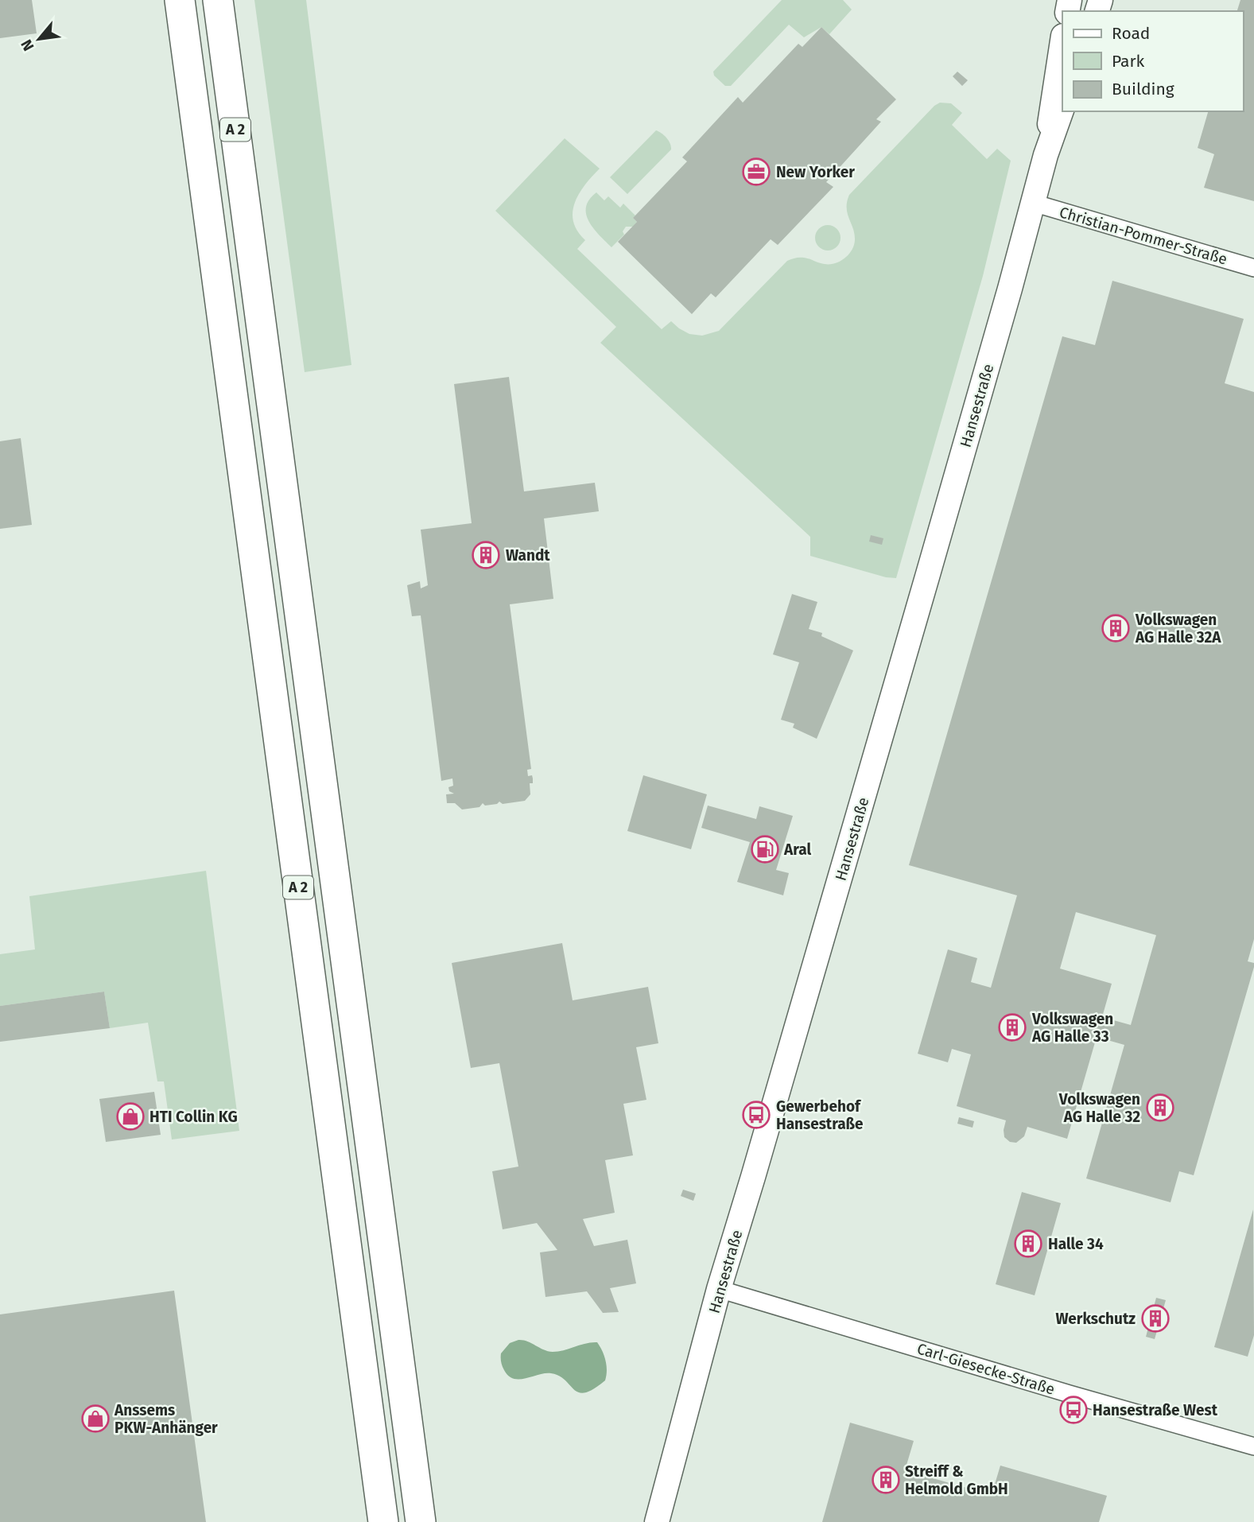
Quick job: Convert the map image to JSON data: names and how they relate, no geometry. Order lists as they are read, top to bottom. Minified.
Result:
{"streets":{"highway":["A 2"],"main road":["Hansestraße"],"street":["Christian-Pommer-Straße","Carl-Giesecke-Straße"]},"crossings":[["Christian-Pommer-Straße","Hansestraße"],["Hansestraße","Carl-Giesecke-Straße"]],"places":{"office":["New Yorker"],"building":["Wandt","Volkswagen AG Halle 32A","Volkswagen AG Halle 33","Volkswagen AG Halle 32","Halle 34","Werkschutz","Streiff & Helmold GmbH"],"fuel station":["Aral"],"bus stop":["Gewerbehof Hansestraße","Hansestraße West"],"shop":["HTI Collin KG","Anssems PKW-Anhänger"]},"legend":["Road","Park","Building"],"north":"bottom left"}
